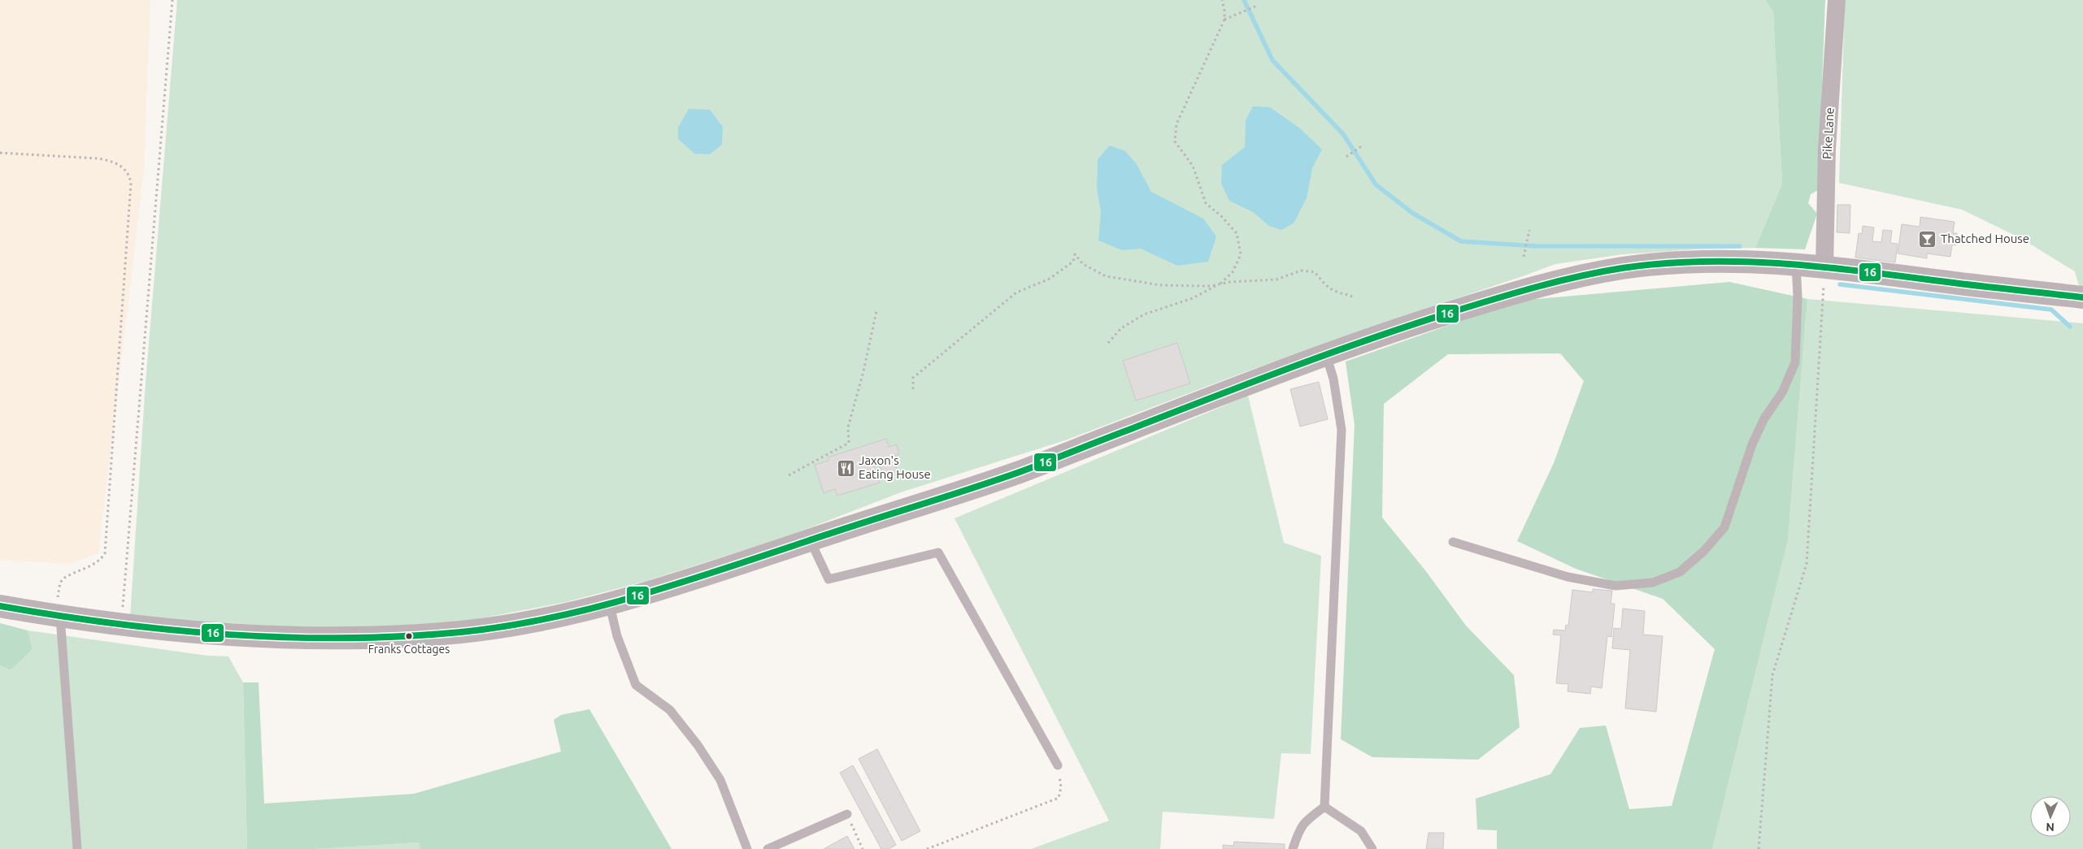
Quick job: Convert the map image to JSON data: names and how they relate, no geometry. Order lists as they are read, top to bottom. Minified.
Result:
{"streets":{"street":["Pike Lane"]},"places":{"bar":["Thatched House"],"restaurant":["Jaxon's Eating House"],"other":["Franks Cottages"]},"lines":["transit line 16"],"north":"bottom"}
